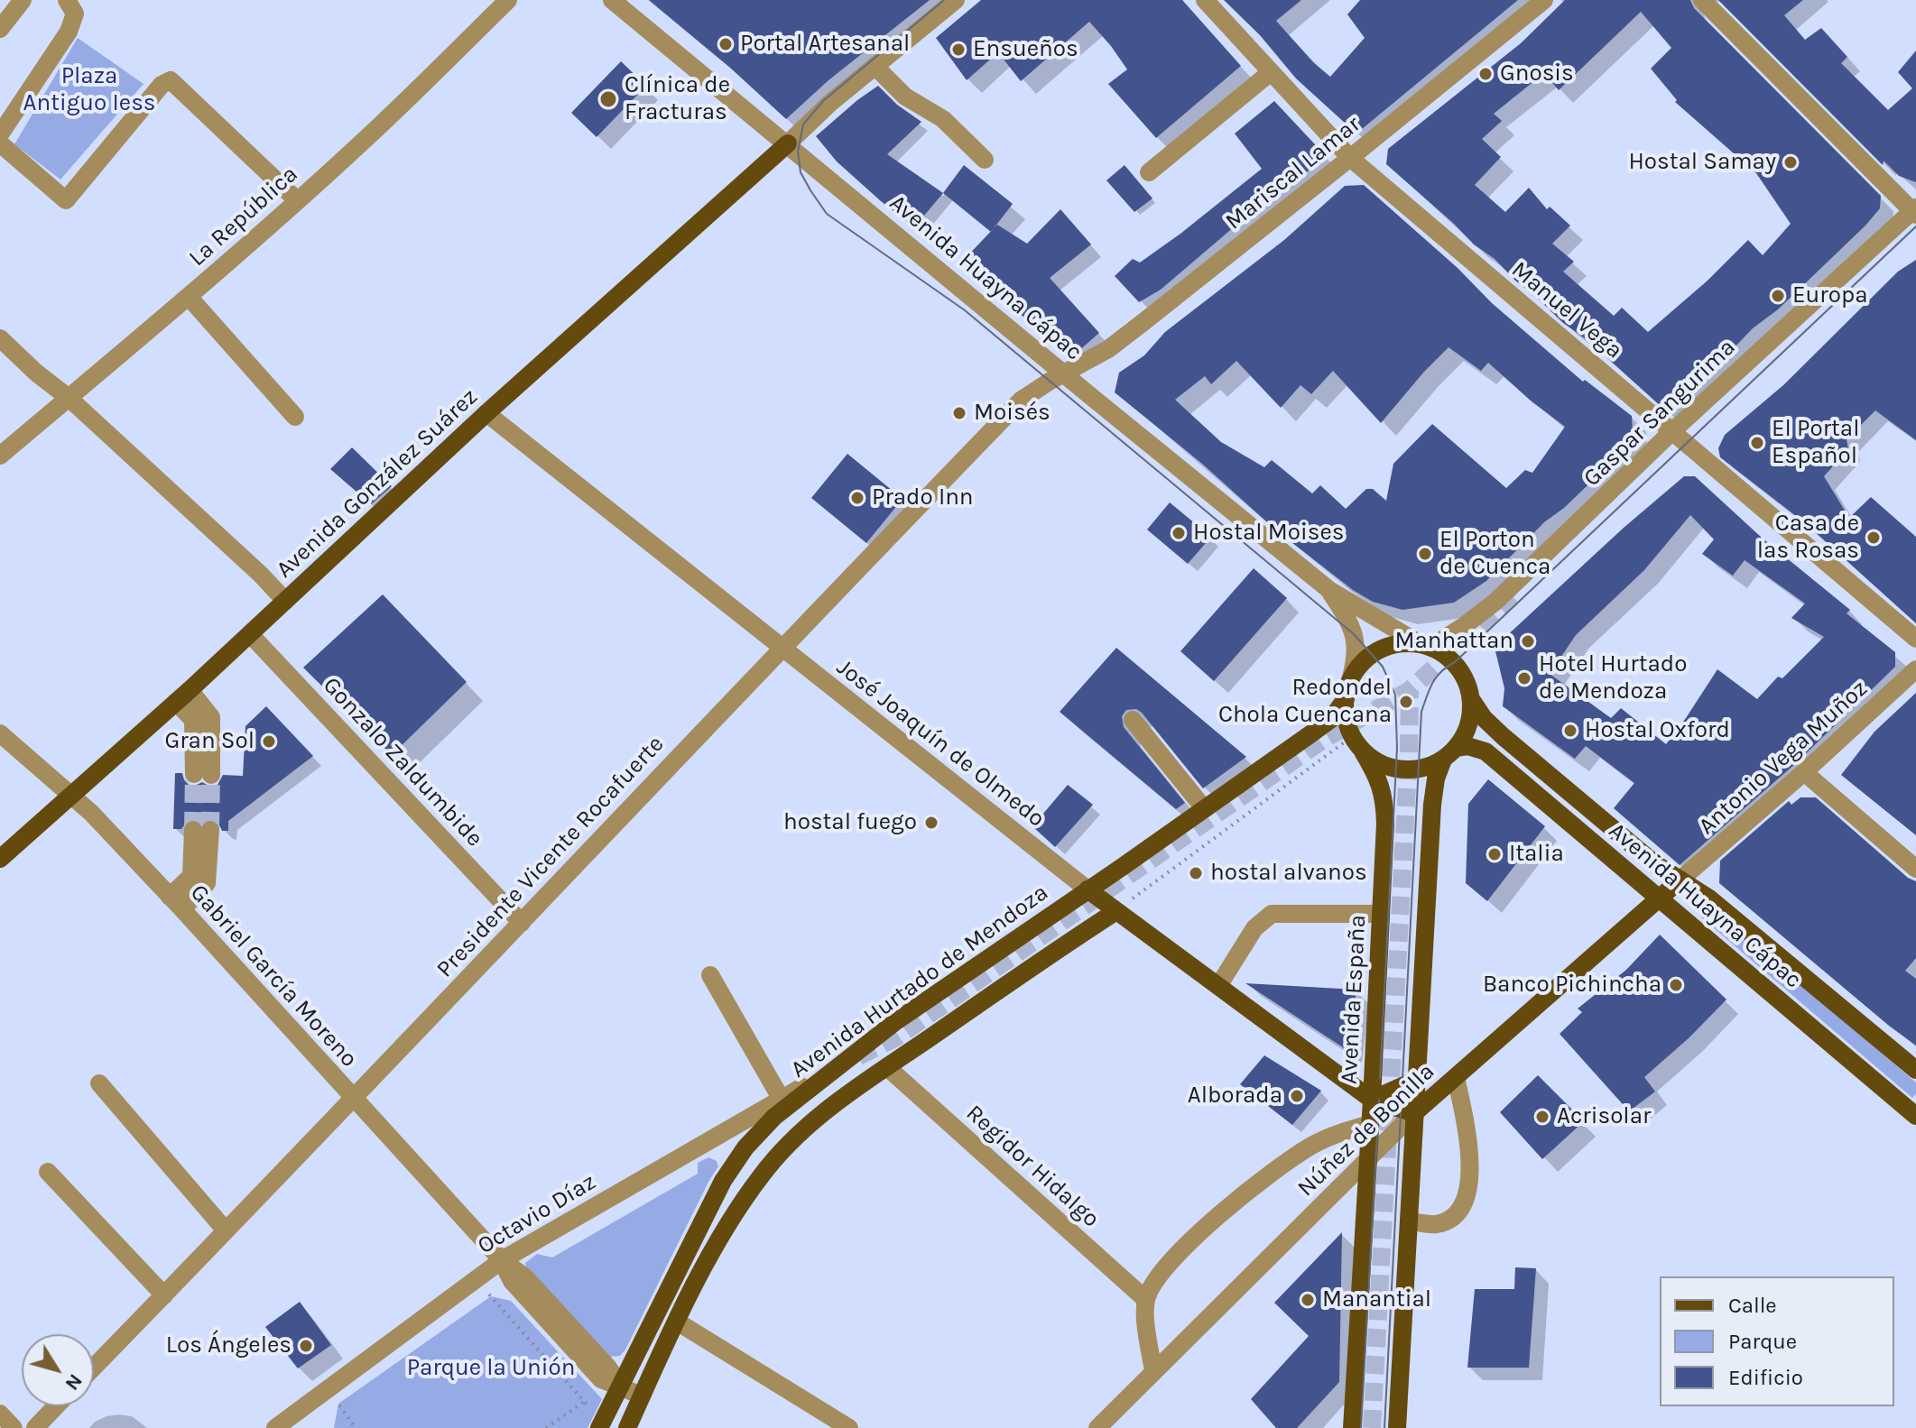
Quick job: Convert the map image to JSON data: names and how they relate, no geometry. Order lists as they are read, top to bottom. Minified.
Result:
{"streets":{"main road":["Avenida Huayna Cápac","Avenida González Suárez","José Joaquín de Olmedo","Avenida Hurtado de Mendoza","Avenida España","Núñez de Bonilla"],"street":["Mariscal Lamar","La República","Manuel Vega","Gaspar Sangurima","Antonio Vega Muñoz","Gonzalo Zaldumbide","Presidente Vicente Rocafuerte","Gabriel García Moreno","Regidor Hidalgo","Octavio Díaz"]},"crossings":[["Mariscal Lamar","Avenida Huayna Cápac"],["Mariscal Lamar","Manuel Vega"],["Mariscal Lamar","Presidente Vicente Rocafuerte"],["Avenida Huayna Cápac","Gaspar Sangurima"],["Avenida Huayna Cápac","Avenida González Suárez"],["Avenida Huayna Cápac","Antonio Vega Muñoz"],["Avenida Huayna Cápac","Presidente Vicente Rocafuerte"],["Avenida Huayna Cápac","Avenida Hurtado de Mendoza"],["Avenida Huayna Cápac","Avenida España"],["Avenida Huayna Cápac","Núñez de Bonilla"],["Manuel Vega","Gaspar Sangurima"],["Gaspar Sangurima","Avenida Hurtado de Mendoza"],["Gaspar Sangurima","Avenida España"],["Avenida González Suárez","José Joaquín de Olmedo"],["Avenida González Suárez","Gonzalo Zaldumbide"],["Avenida González Suárez","Gabriel García Moreno"],["José Joaquín de Olmedo","Presidente Vicente Rocafuerte"],["José Joaquín de Olmedo","Avenida Hurtado de Mendoza"],["José Joaquín de Olmedo","Avenida España"],["José Joaquín de Olmedo","Núñez de Bonilla"],["Antonio Vega Muñoz","Núñez de Bonilla"],["Gonzalo Zaldumbide","Presidente Vicente Rocafuerte"],["Presidente Vicente Rocafuerte","Gabriel García Moreno"],["Gabriel García Moreno","Avenida Hurtado de Mendoza"],["Gabriel García Moreno","Octavio Díaz"],["Avenida Hurtado de Mendoza","Avenida España"],["Avenida Hurtado de Mendoza","Regidor Hidalgo"],["Avenida Hurtado de Mendoza","Octavio Díaz"],["Avenida España","Núñez de Bonilla"]],"parks":["Plaza Antiguo Iess","Parque la Unión"],"places":["Portal Artesanal","Ensueños","Gnosis","Clínica de Fracturas","Hostal Samay","Europa","Moisés","El Portal Español","Prado Inn","Hostal Moises","Casa de las Rosas","El Porton de Cuenca","Manhattan","Hotel Hurtado de Mendoza","Redondel Chola Cuencana","Hostal Oxford","Gran Sol","hostal fuego","Italia","hostal alvanos","Banco Pichincha","Alborada","Acrisolar","Manantial","Los Ángeles"],"legend":["Calle","Parque","Edificio"],"north":"bottom right"}
